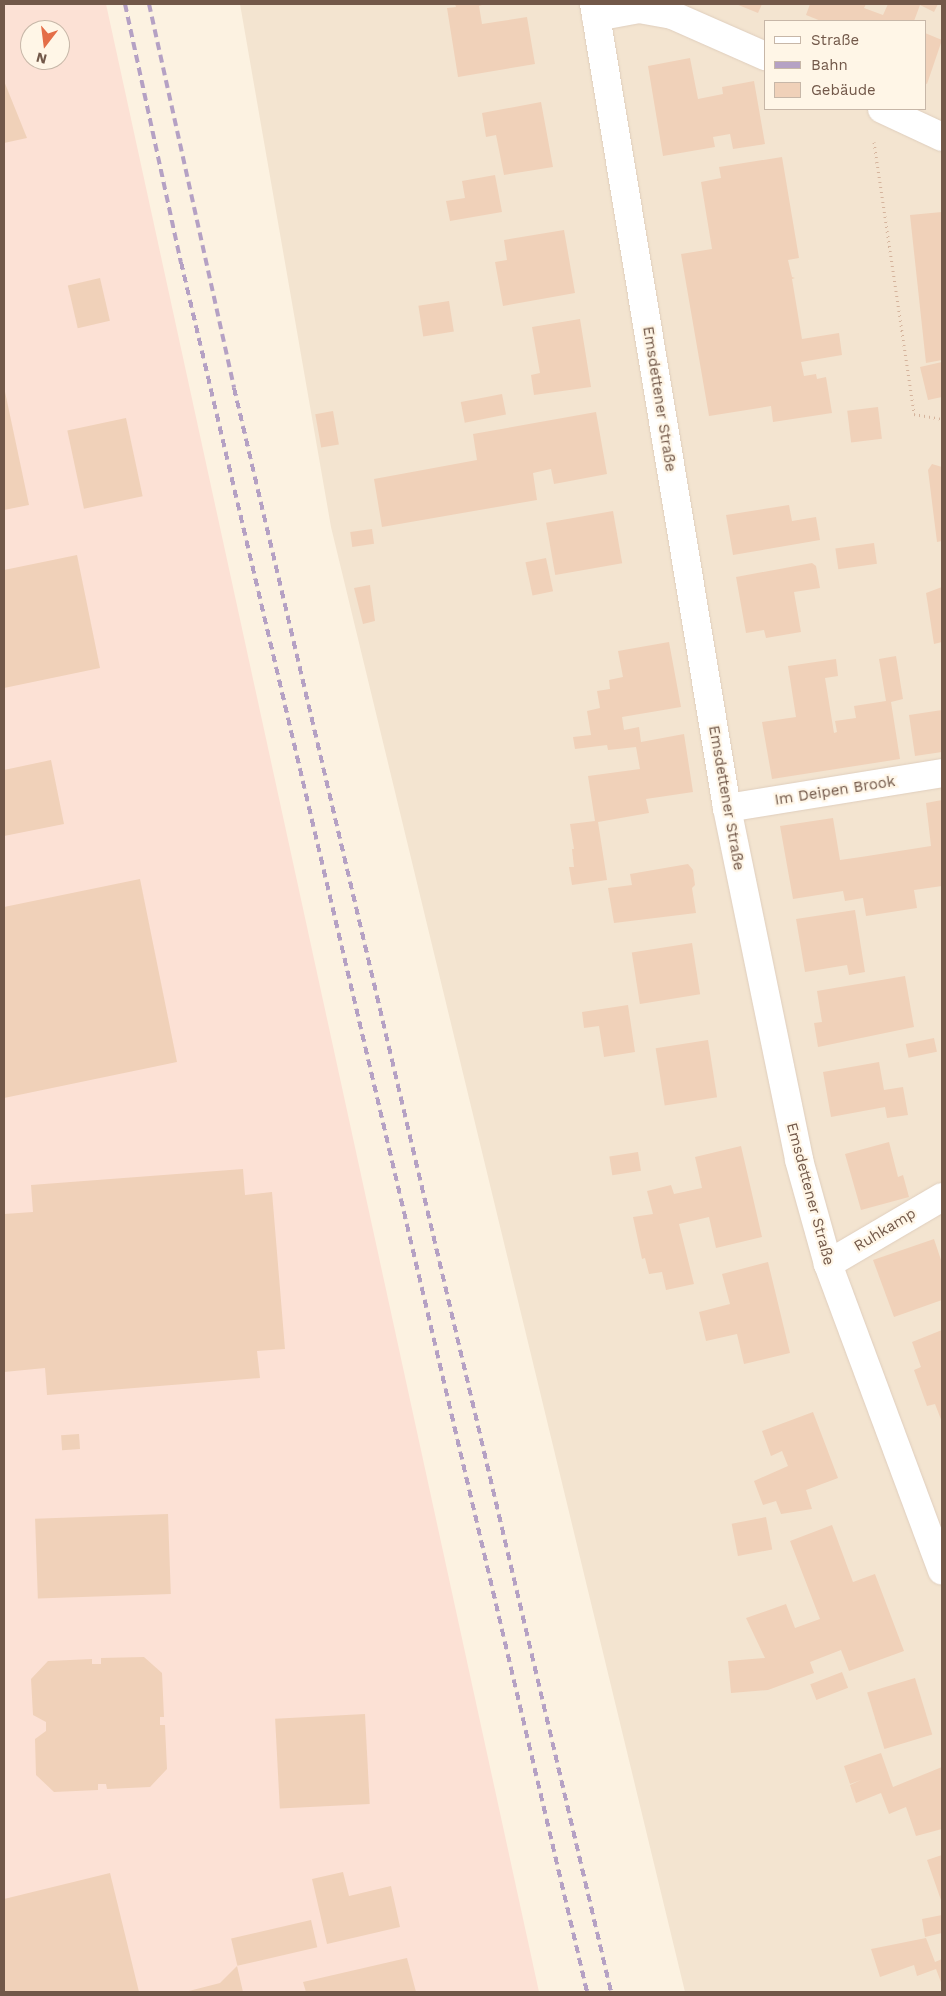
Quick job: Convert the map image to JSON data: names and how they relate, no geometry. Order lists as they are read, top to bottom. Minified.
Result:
{"streets":{"street":["Emsdettener Straße","Im Deipen Brook","Ruhkamp"]},"crossings":[["Emsdettener Straße","Im Deipen Brook"],["Emsdettener Straße","Ruhkamp"]],"legend":["Straße","Bahn","Gebäude"],"north":"bottom"}
